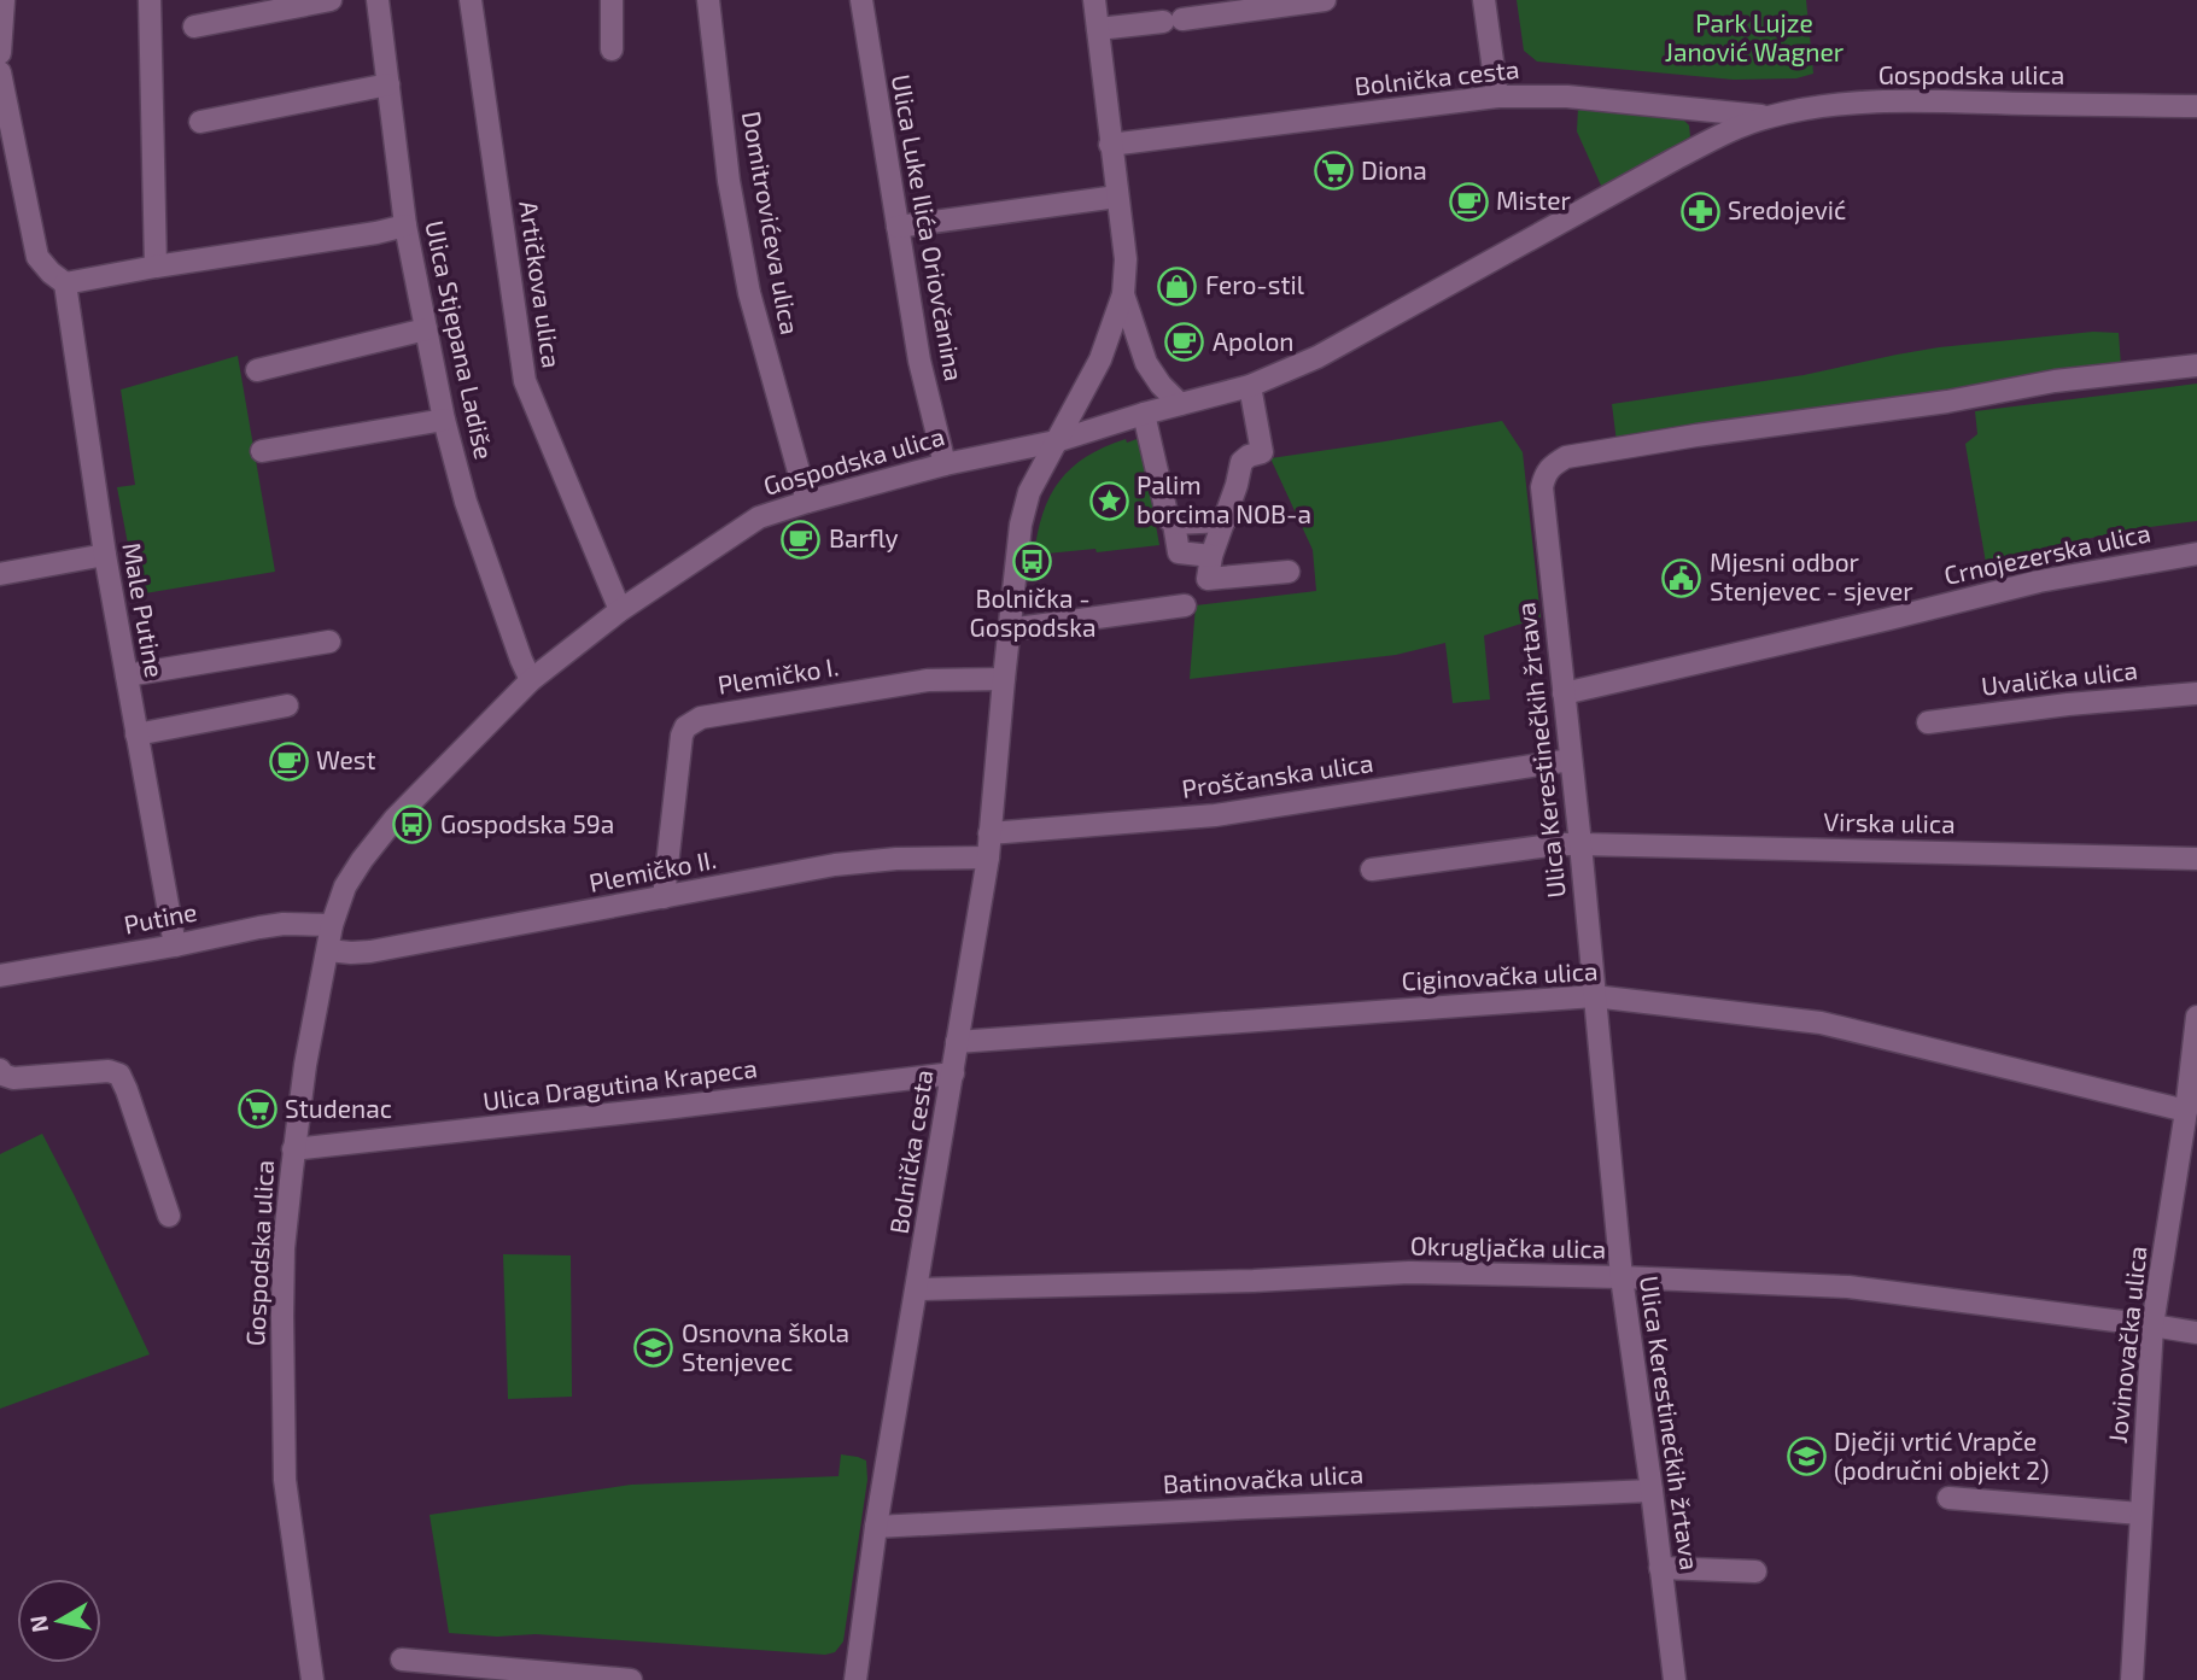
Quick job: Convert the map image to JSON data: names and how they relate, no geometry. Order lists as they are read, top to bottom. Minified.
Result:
{"streets":{"street":["Gospodska ulica","Bolnička cesta","Domitrovićeva ulica","Ulica Luke Ilića Oriovčanina","Artičkova ulica","Ulica Stjepana Ladiše","Crnojezerska ulica","Male Putine","Plemičko I.","Uvalička ulica","Ulica Kerestinečkih žrtava","Proščanska ulica","Virska ulica","Plemičko II.","Putine","Ciginovačka ulica","Ulica Dragutina Krapeca","Okrugljačka ulica","Jovinovačka ulica","Batinovačka ulica"]},"crossings":[["Gospodska ulica","Bolnička cesta"],["Gospodska ulica","Domitrovićeva ulica"],["Gospodska ulica","Ulica Luke Ilića Oriovčanina"],["Gospodska ulica","Artičkova ulica"],["Gospodska ulica","Ulica Stjepana Ladiše"],["Gospodska ulica","Plemičko II."],["Gospodska ulica","Putine"],["Gospodska ulica","Ulica Dragutina Krapeca"],["Bolnička cesta","Plemičko I."],["Bolnička cesta","Proščanska ulica"],["Bolnička cesta","Plemičko II."],["Bolnička cesta","Ciginovačka ulica"],["Bolnička cesta","Ulica Dragutina Krapeca"],["Bolnička cesta","Okrugljačka ulica"],["Bolnička cesta","Batinovačka ulica"],["Crnojezerska ulica","Ulica Kerestinečkih žrtava"],["Male Putine","Putine"],["Plemičko I.","Plemičko II."],["Ulica Kerestinečkih žrtava","Proščanska ulica"],["Ulica Kerestinečkih žrtava","Virska ulica"],["Ulica Kerestinečkih žrtava","Ciginovačka ulica"],["Ulica Kerestinečkih žrtava","Okrugljačka ulica"],["Ulica Kerestinečkih žrtava","Batinovačka ulica"],["Ciginovačka ulica","Jovinovačka ulica"],["Okrugljačka ulica","Jovinovačka ulica"]],"parks":["Park Lujze Janović Wagner"],"places":{"supermarket":["Diona","Studenac"],"cafe":["Mister","Apolon","Barfly","West"],"pharmacy":["Sredojević"],"shop":["Fero-stil"],"place":["Palim borcima NOB-a"],"bus stop":["Bolnička - Gospodska","Gospodska 59a"],"public building":["Mjesni odbor Stenjevec - sjever"],"school or university":["Osnovna škola Stenjevec","Dječji vrtić Vrapče (područni objekt 2)"]},"north":"left"}
